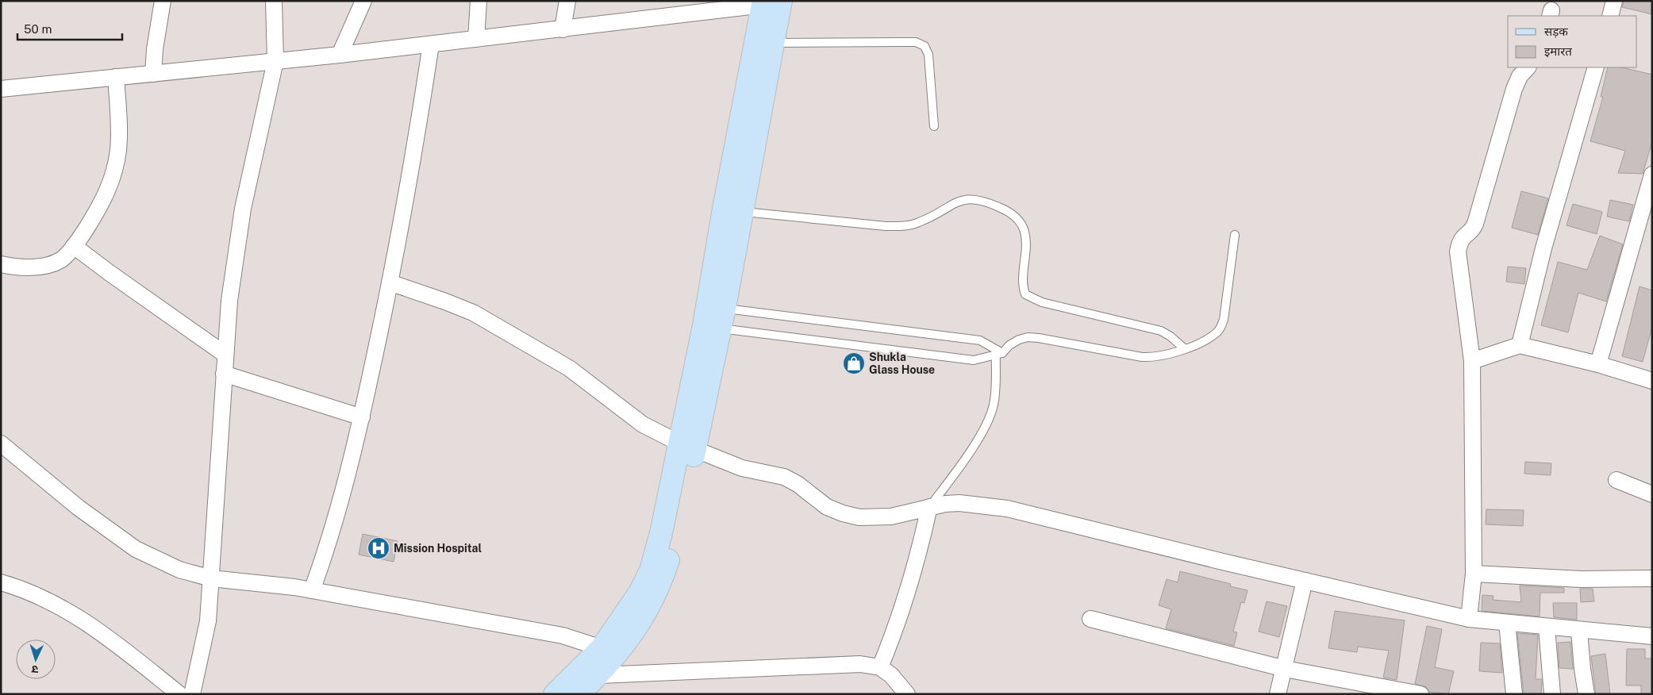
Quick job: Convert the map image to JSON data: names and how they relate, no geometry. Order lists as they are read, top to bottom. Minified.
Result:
{"places":{"shop":["Shukla Glass House"],"hospital":["Mission Hospital"]},"legend":["सड़क","इमारत"],"scale_bar":"50 m","north":"bottom"}
